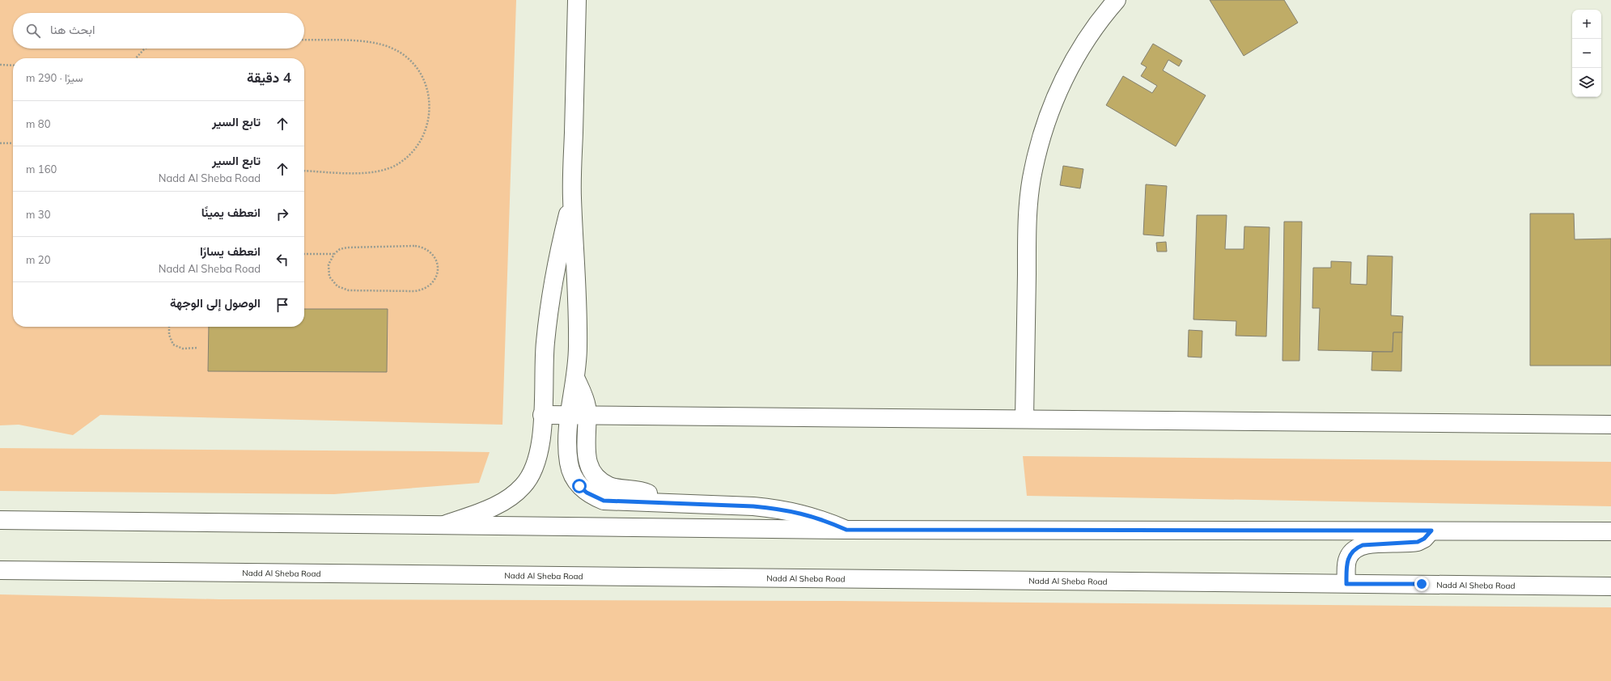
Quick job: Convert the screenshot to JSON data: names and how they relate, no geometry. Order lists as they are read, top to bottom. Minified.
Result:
{"streets":{"main road":["Nadd Al Sheba Road"]},"page":{"map_buttons":["+","−"],"search":"ابحث هنا","heading":["4 دقيقة","سيرًا · 290 m"],"list":[["تابع السير","80 m"],["تابع السير","Nadd Al Sheba Road","160 m"],["انعطف يمينًا","30 m"],["انعطف يسارًا","Nadd Al Sheba Road","20 m"],"الوصول إلى الوجهة"]}}
